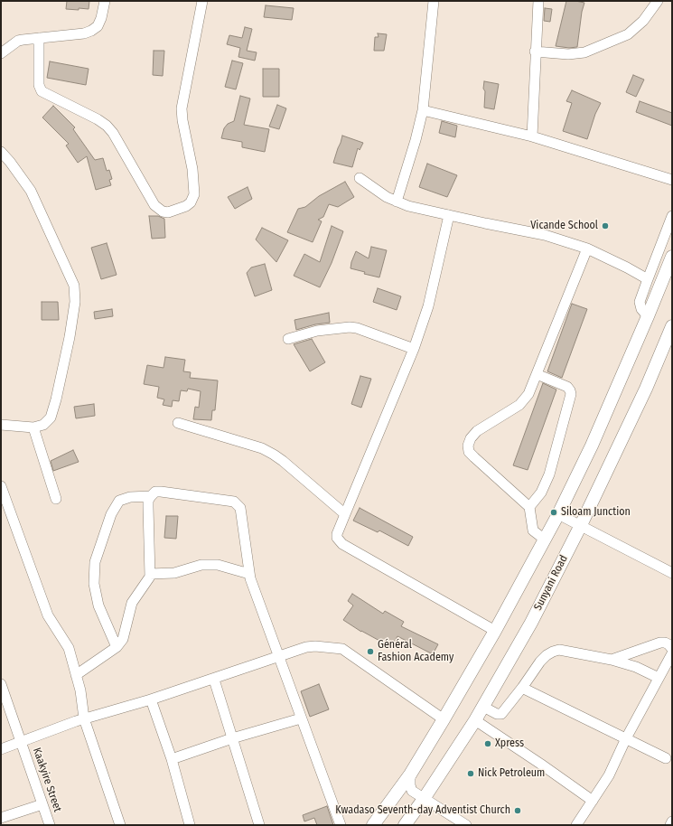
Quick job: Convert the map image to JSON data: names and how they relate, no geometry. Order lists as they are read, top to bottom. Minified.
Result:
{"streets":{"main road":["Sunyani Road"],"street":["Kaakyire Street"]},"places":["Vicande School","Siloam Junction","Général Fashion Academy","Xpress","Nick Petroleum","Kwadaso Seventh-day Adventist Church"]}
